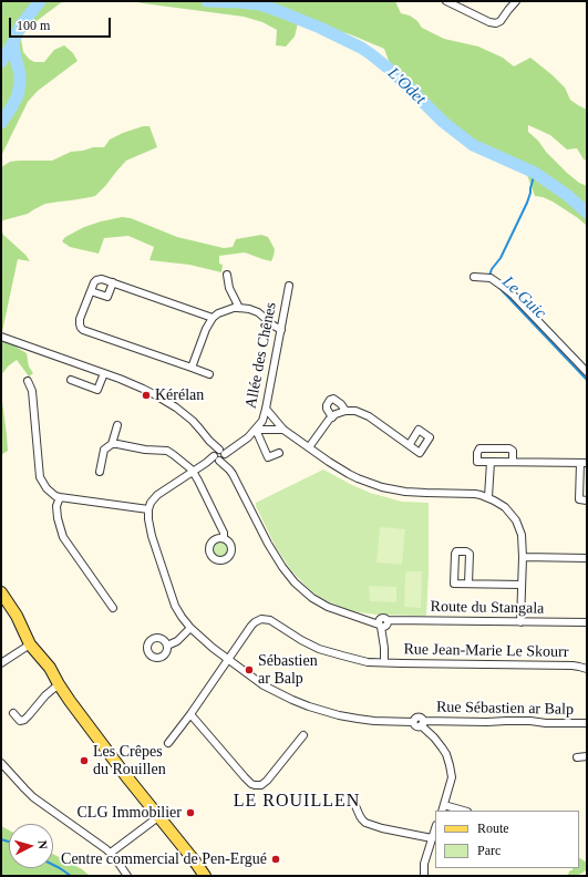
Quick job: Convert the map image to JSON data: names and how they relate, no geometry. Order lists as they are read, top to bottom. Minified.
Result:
{"streets":{"street":["Allée des Chênes","Route du Stangala","Rue Jean-Marie Le Skourr","Rue Sébastien ar Balp"]},"crossings":[["Rue Jean-Marie Le Skourr","Rue Sébastien ar Balp"]],"districts":["LE ROUILLEN"],"water":["L'Odet","Le Guic"],"places":["Kérélan","Sébastien ar Balp","Les Crêpes du Rouillen","CLG Immobilier","Centre commercial de Pen-Ergué"],"legend":["Route","Parc"],"scale_bar":"100 m","north":"right"}
